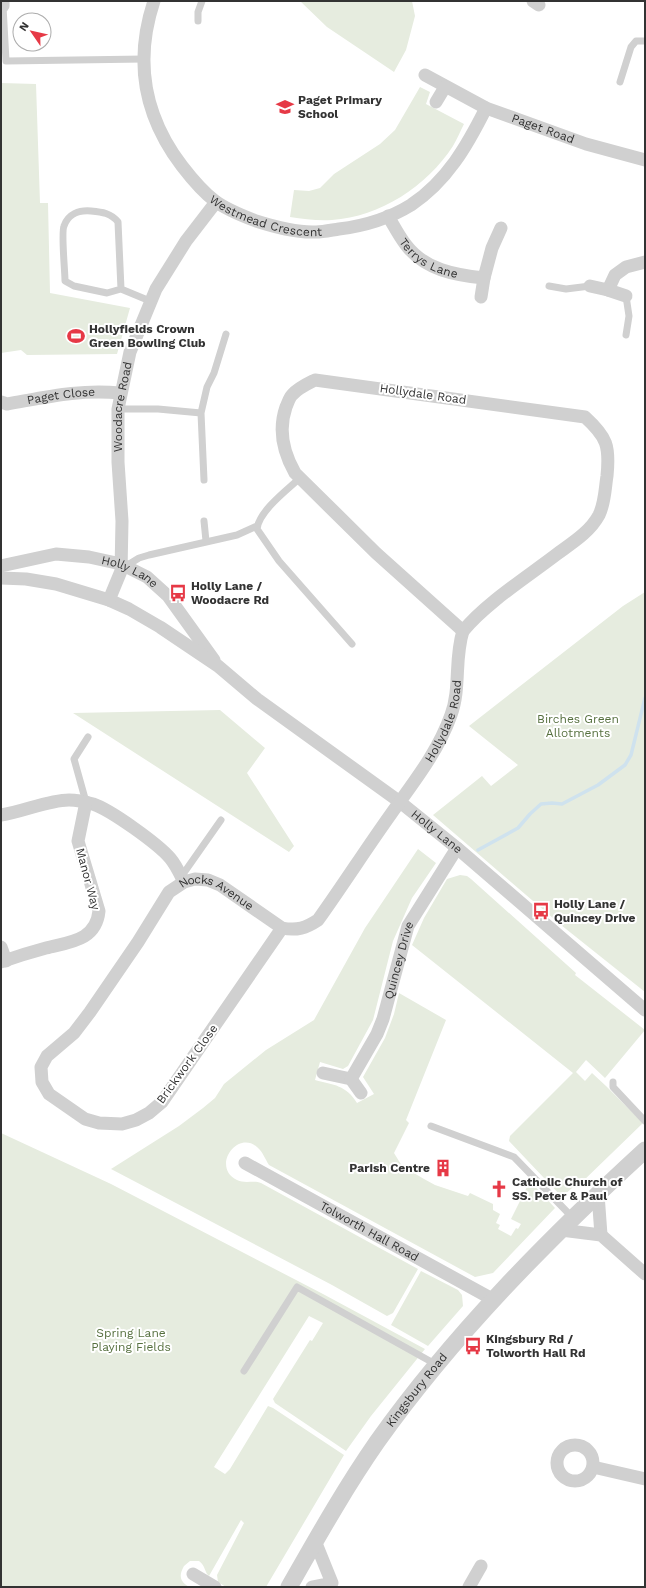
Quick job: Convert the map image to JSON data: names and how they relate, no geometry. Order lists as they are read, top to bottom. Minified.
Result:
{"streets":{"street":["Paget Road","Westmead Crescent","Terrys Lane","Hollydale Road","Paget Close","Woodacre Road","Holly Lane","Manor Way","Nocks Avenue","Quincey Drive","Brickwork Close","Tolworth Hall Road","Kingsbury Road"]},"crossings":[["Paget Road","Westmead Crescent"],["Westmead Crescent","Terrys Lane"],["Westmead Crescent","Woodacre Road"],["Hollydale Road","Holly Lane"],["Paget Close","Woodacre Road"],["Woodacre Road","Holly Lane"],["Holly Lane","Quincey Drive"],["Nocks Avenue","Brickwork Close"],["Tolworth Hall Road","Kingsbury Road"]],"parks":["Birches Green Allotments","Spring Lane Playing Fields"],"places":{"school or university":["Paget Primary School"],"sports":["Hollyfields Crown Green Bowling Club"],"bus stop":["Holly Lane / Woodacre Rd","Holly Lane / Quincey Drive","Kingsbury Rd / Tolworth Hall Rd"],"building":["Parish Centre"],"church":["Catholic Church of SS. Peter & Paul"]},"north":"top left"}
